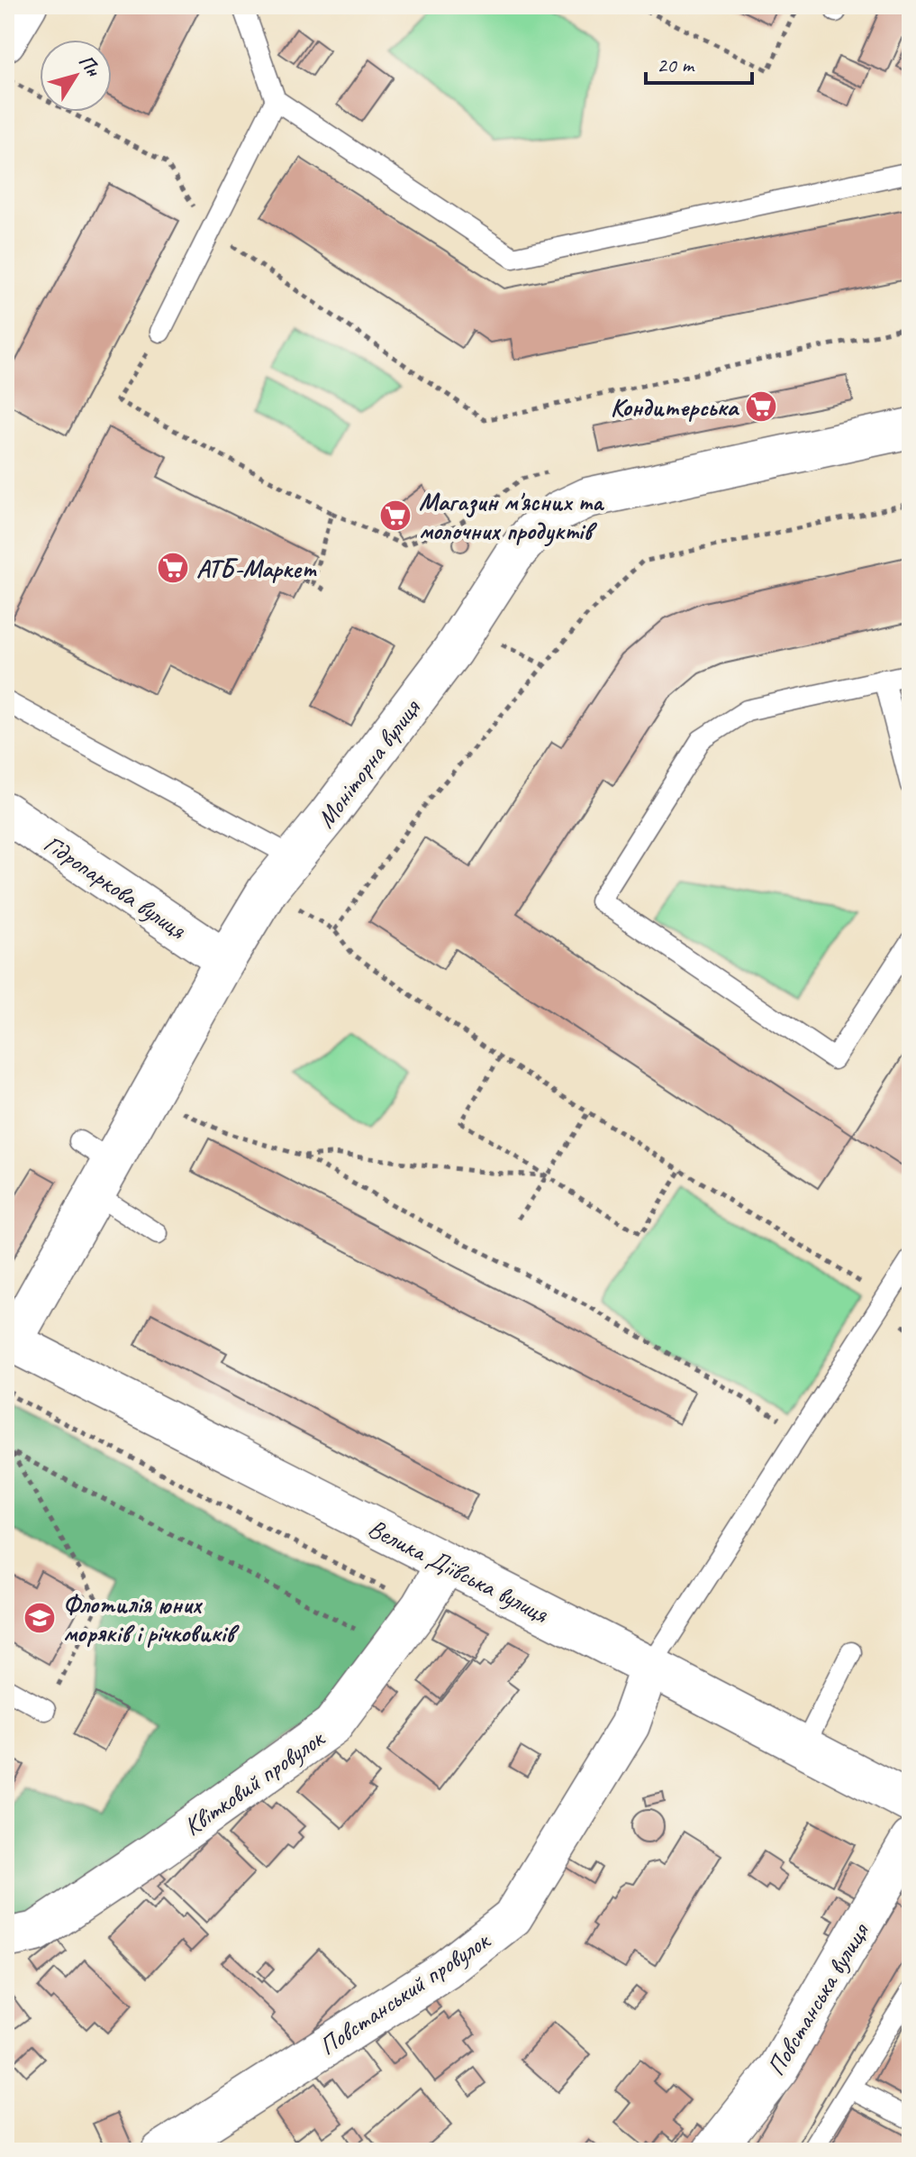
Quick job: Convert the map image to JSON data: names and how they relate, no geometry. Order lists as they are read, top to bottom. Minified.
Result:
{"streets":{"street":["Моніторна вулиця","Гідропаркова вулиця","Велика Діївська вулиця","Квітковий провулок","Повстанський провулок","Повстанська вулиця"]},"crossings":[["Моніторна вулиця","Гідропаркова вулиця"],["Моніторна вулиця","Велика Діївська вулиця"],["Велика Діївська вулиця","Квітковий провулок"],["Велика Діївська вулиця","Повстанський провулок"]],"places":{"supermarket":["Кондитерська","Магазин м'ясних та молочних продуктів","АТБ-Маркет"],"school or university":["Флотилія юних моряків і річковиків"]},"scale_bar":"20 m","north":"top right"}
